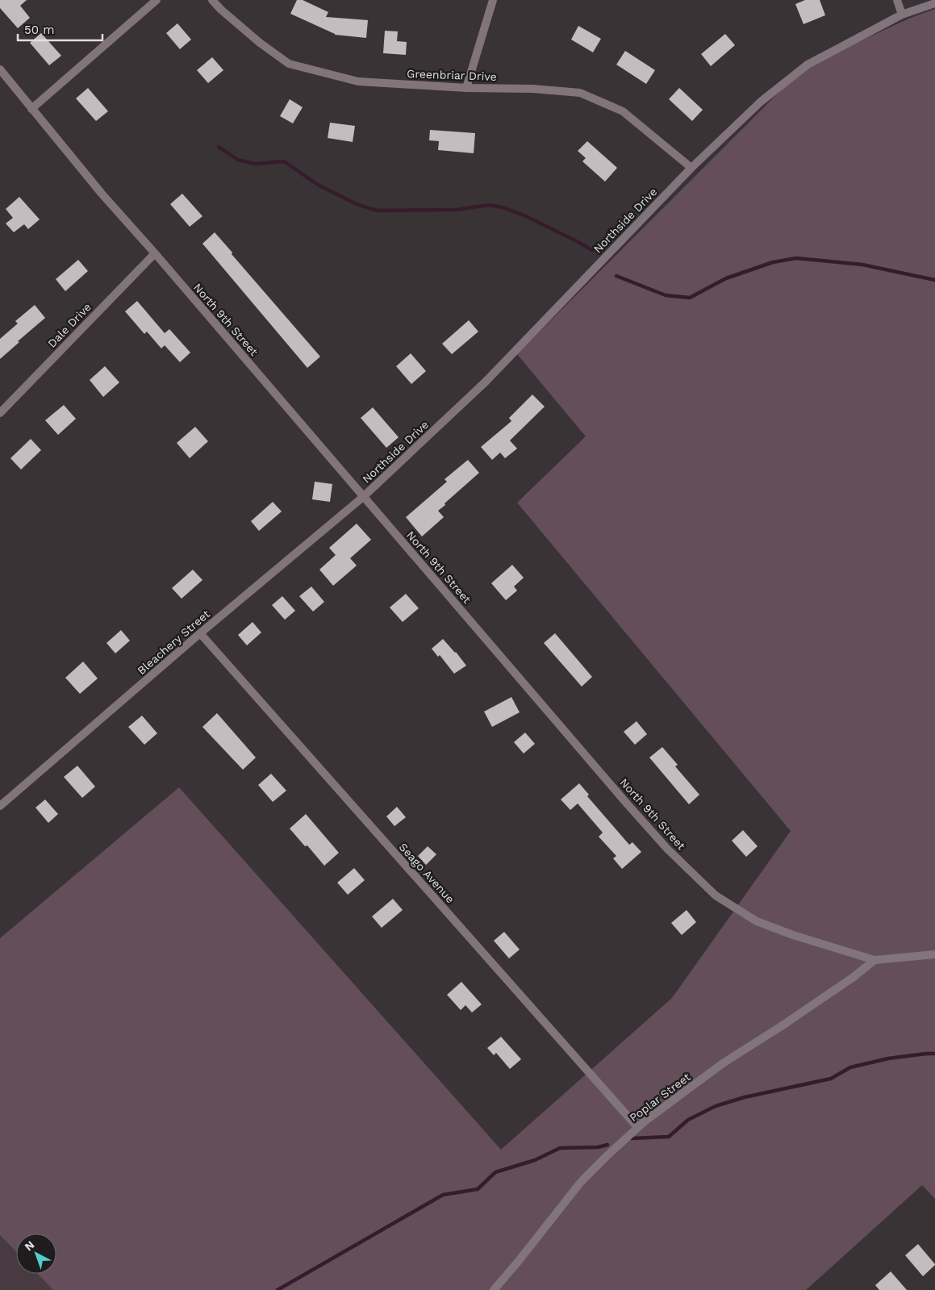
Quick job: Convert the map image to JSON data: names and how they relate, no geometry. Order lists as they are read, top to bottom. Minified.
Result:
{"streets":{"street":["Greenbriar Drive","Northside Drive","North 9th Street","Dale Drive","Bleachery Street","Seago Avenue","Poplar Street"]},"crossings":[["Greenbriar Drive","Northside Drive"],["Northside Drive","North 9th Street"],["Northside Drive","Bleachery Street"],["North 9th Street","Dale Drive"],["North 9th Street","Bleachery Street"],["North 9th Street","Poplar Street"],["Bleachery Street","Seago Avenue"],["Seago Avenue","Poplar Street"]],"scale_bar":"50 m","north":"top left"}
